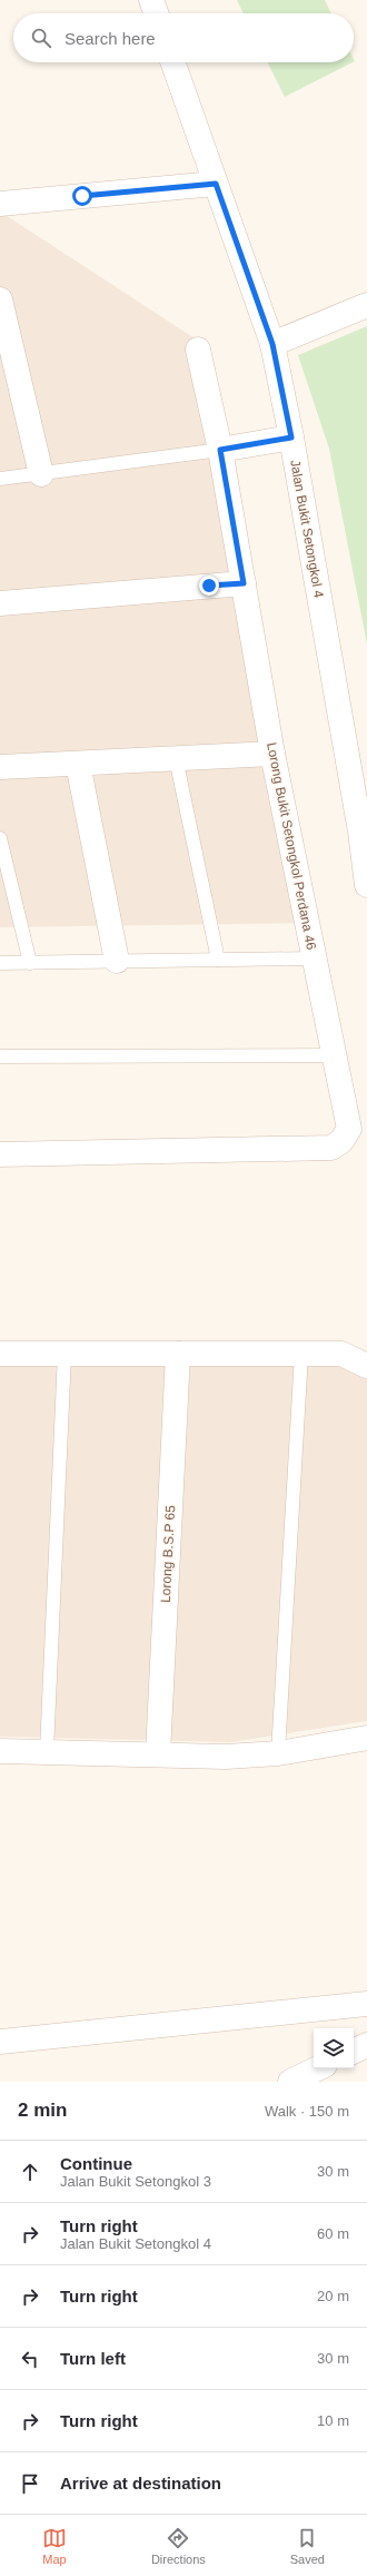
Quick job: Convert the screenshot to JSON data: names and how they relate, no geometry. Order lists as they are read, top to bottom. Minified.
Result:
{"streets":{"street":["Jalan Bukit Setongkol 4","Lorong Bukit Setongkol Perdana 46","Lorong B.S.P 65"]},"page":{"search":"Search here","heading":["2 min","Walk · 150 m"],"list":[["Continue","Jalan Bukit Setongkol 3","30 m"],["Turn right","Jalan Bukit Setongkol 4","60 m"],["Turn right","20 m"],["Turn left","30 m"],["Turn right","10 m"],"Arrive at destination"],"nav":["Map","Directions","Saved"]}}
